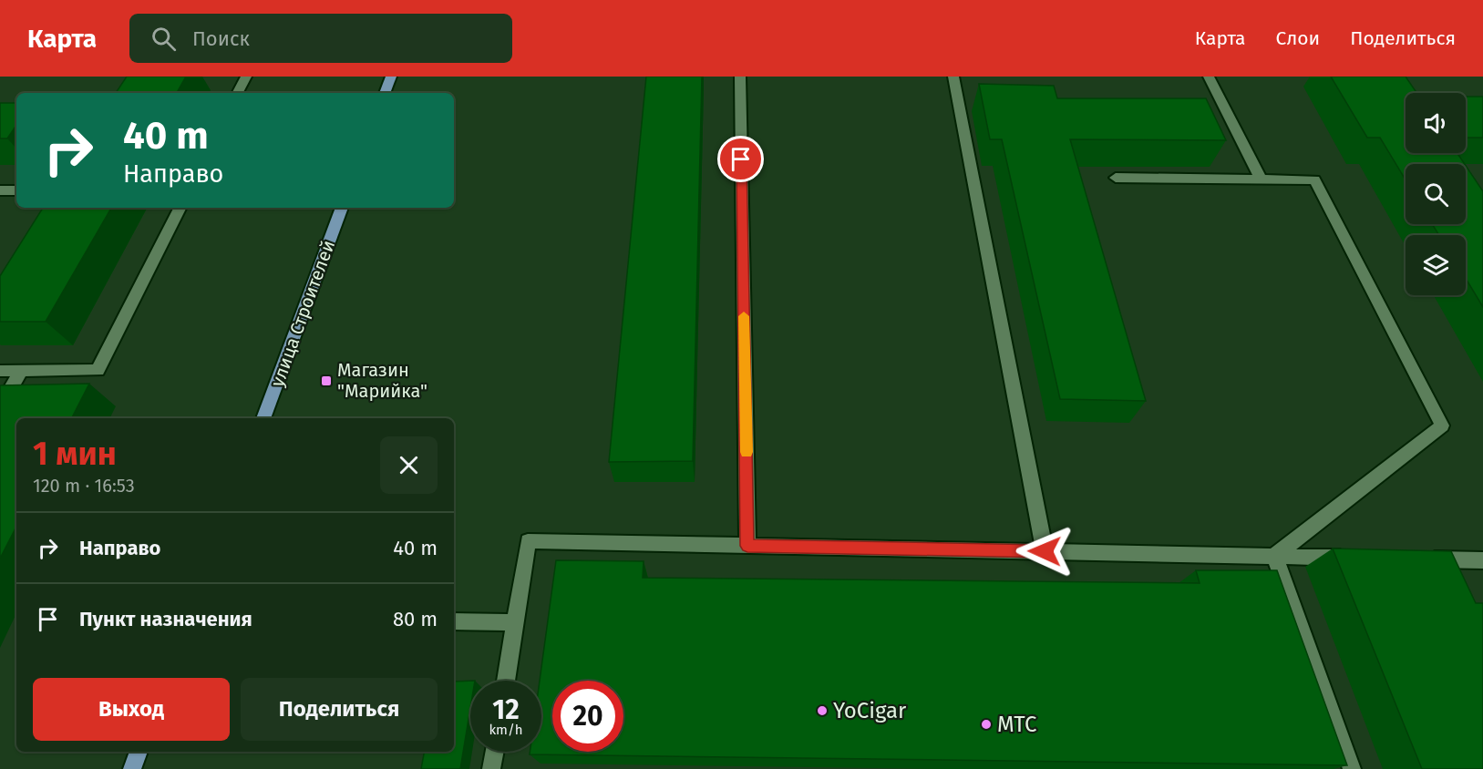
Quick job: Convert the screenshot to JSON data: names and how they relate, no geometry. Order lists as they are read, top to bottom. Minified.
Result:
{"streets":{"main road":["улица Строителей"]},"places":{"transit":["Магазин \"Марийка\""],"other":["YoCigar","МТС"]},"page":{"header":"Карта","search":"Поиск","nav":["Карта","Слои","Поделиться"],"turn":["40 m","Направо"],"heading":["1 мин","120 m · 16:53"],"list":[{"name":"Направо","value":"40 m"},{"name":"Пункт назначения","value":"80 m"}],"buttons":["Выход","Поделиться"],"speed":"12 km/h","limit":"20"}}
